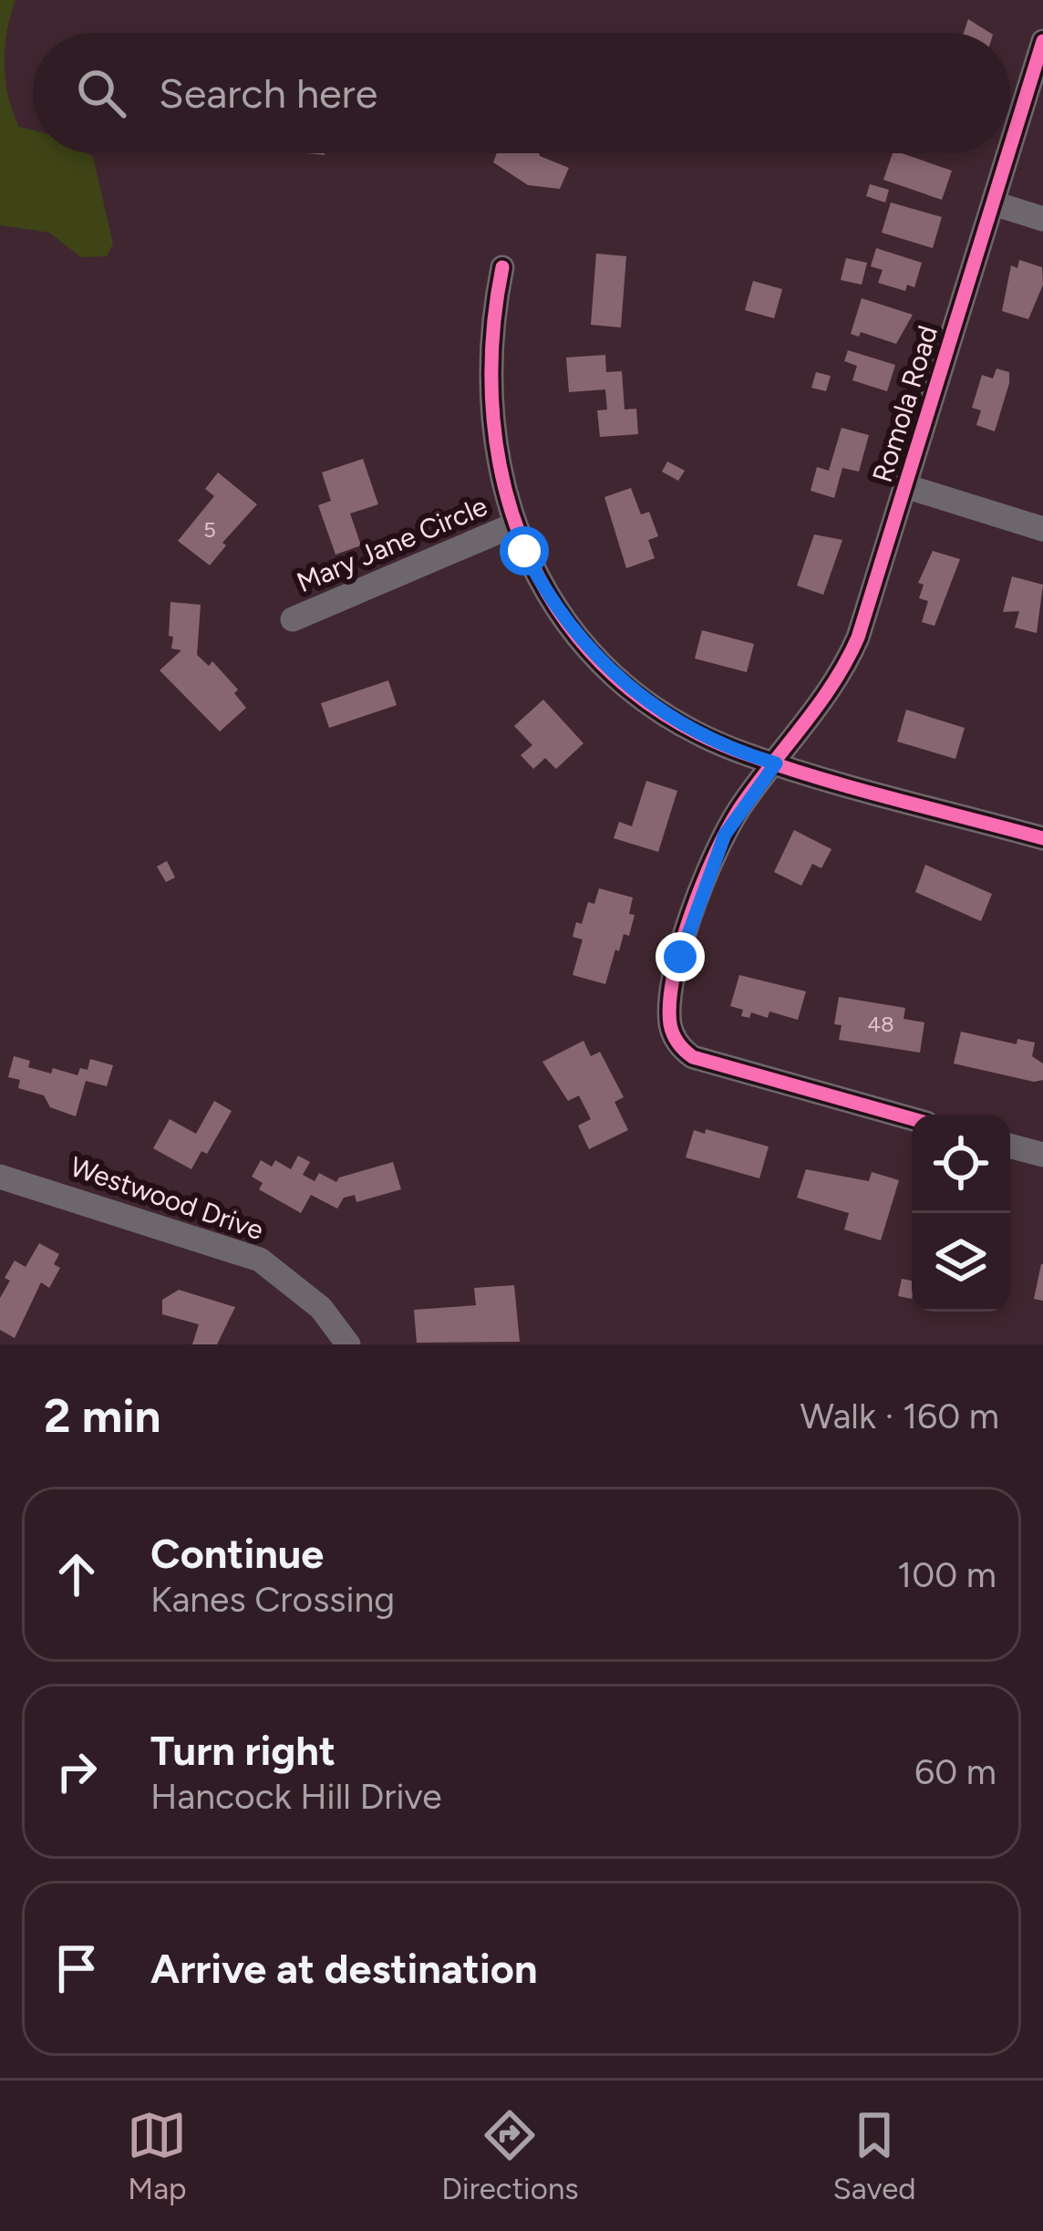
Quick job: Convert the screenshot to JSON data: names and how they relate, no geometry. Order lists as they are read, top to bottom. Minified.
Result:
{"streets":{"street":["Romola Road","Mary Jane Circle","Westwood Drive"]},"house_numbers":["5","48"],"page":{"search":"Search here","heading":["2 min","Walk · 160 m"],"list":[["Continue","Kanes Crossing","100 m"],["Turn right","Hancock Hill Drive","60 m"],"Arrive at destination"],"nav":["Map","Directions","Saved"]}}
